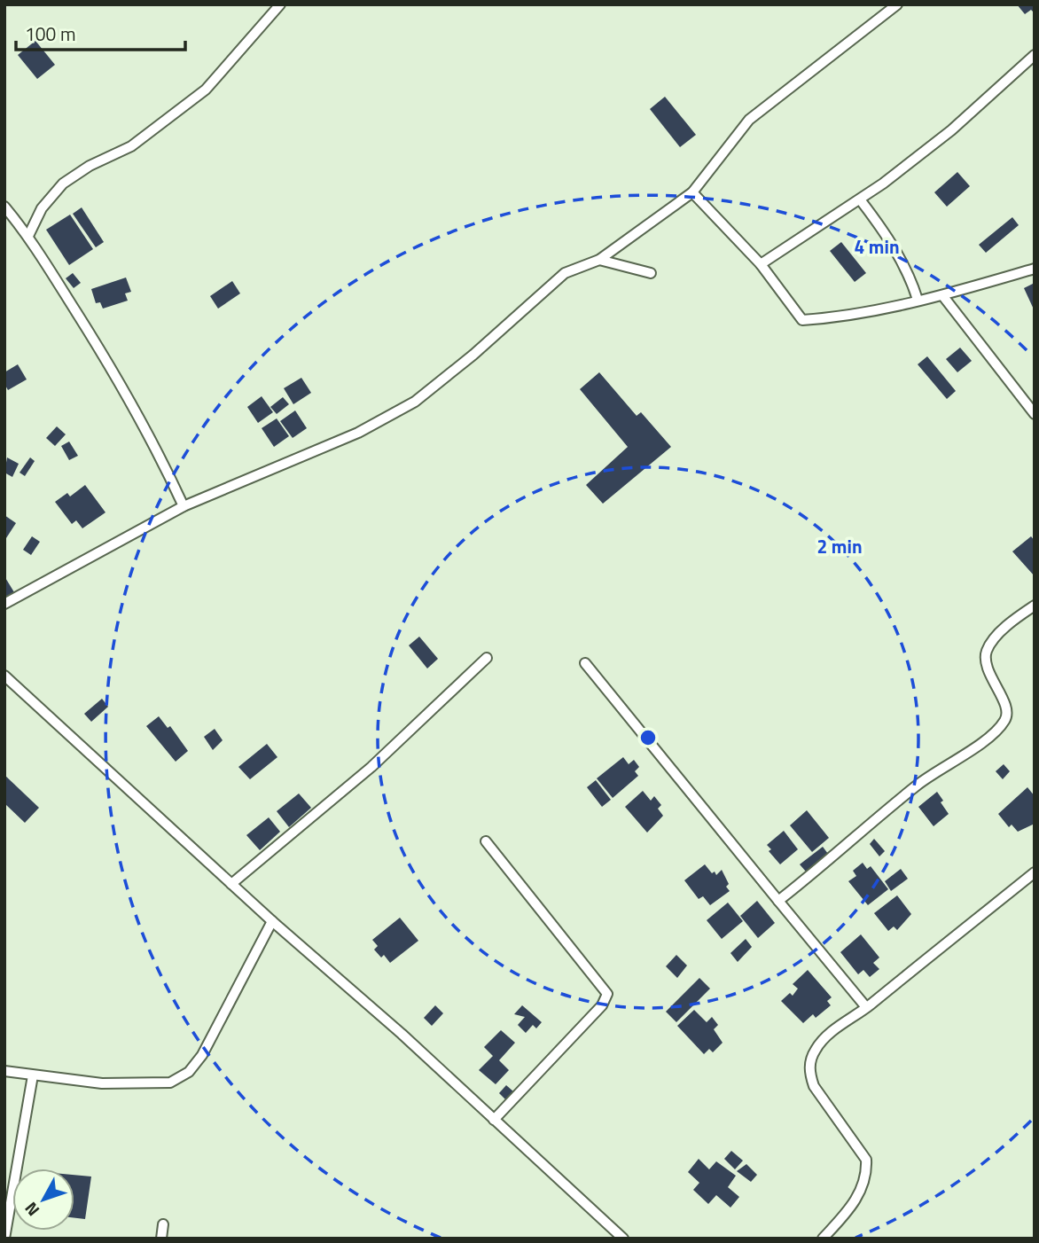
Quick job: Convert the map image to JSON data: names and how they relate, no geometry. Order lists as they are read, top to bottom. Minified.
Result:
{"scale_bar":"100 m","north":"bottom left","rings":["4 min","2 min"]}
